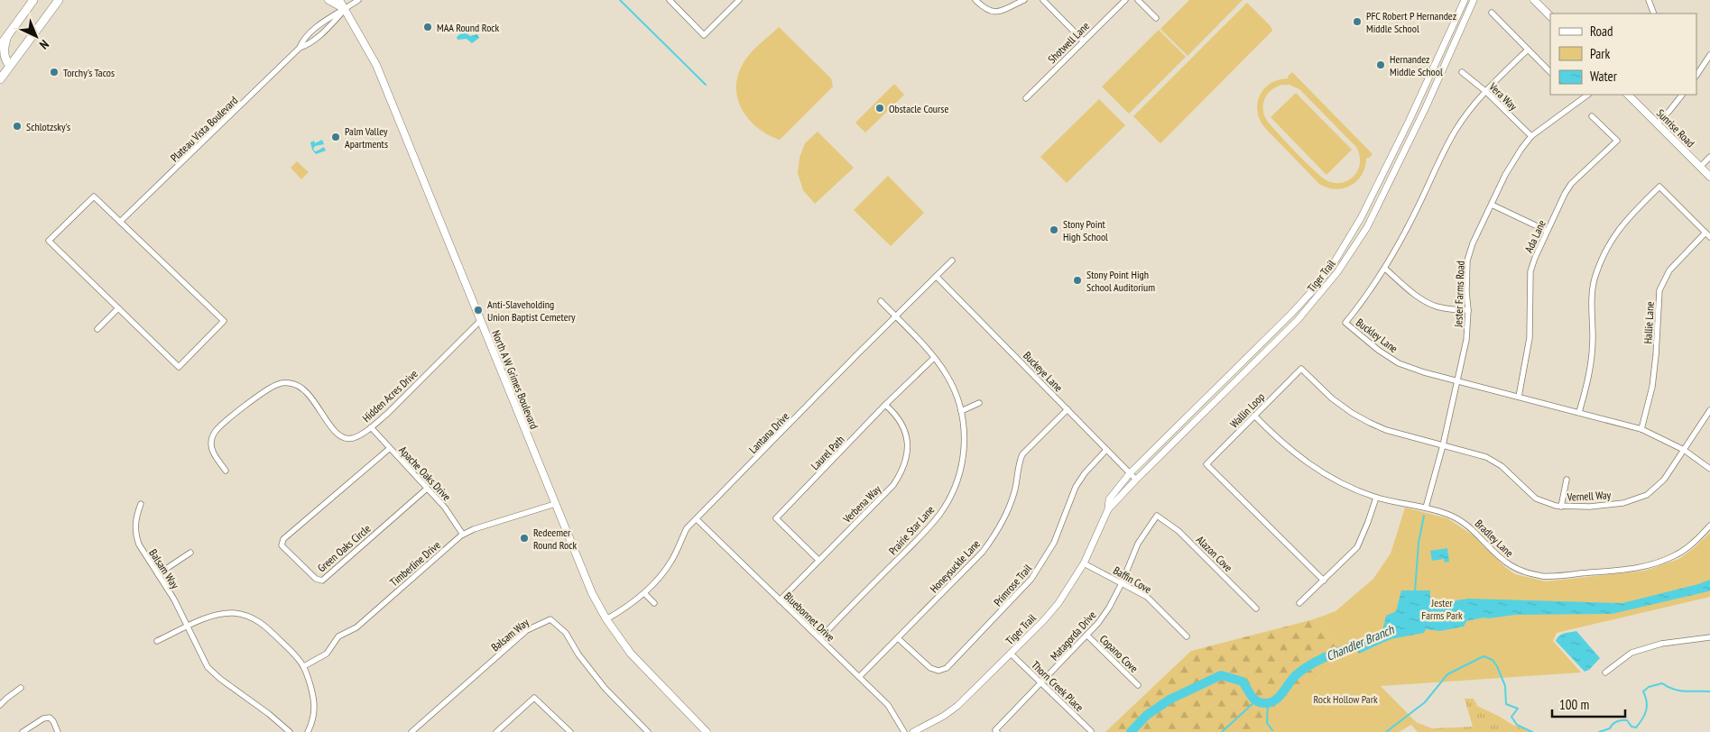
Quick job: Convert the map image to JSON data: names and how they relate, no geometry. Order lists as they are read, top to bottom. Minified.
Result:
{"streets":{"main road":["Sunrise Road","North A W Grimes Boulevard"],"street":["Shotwell Lane","Vera Way","Plateau Vista Boulevard","Ada Lane","Tiger Trail","Jester Farms Road","Hallie Lane","Buckley Lane","Buckeye Lane","Hidden Acres Drive","Wallin Loop","Lantana Drive","Laurel Path","Apache Oaks Drive","Vernell Way","Verbena Way","Prairie Star Lane","Bradley Lane","Green Oaks Circle","Alazon Cove","Timberline Drive","Honeysuckle Lane","Balsam Way","Baffin Cove","Primrose Trail","Bluebonnet Drive","Matagorda Drive","Copano Cove","Thorn Creek Place"]},"crossings":[["Vera Way","Jester Farms Road"],["Vera Way","Buckley Lane"],["Plateau Vista Boulevard","North A W Grimes Boulevard"],["Ada Lane","Buckley Lane"],["Tiger Trail","Buckeye Lane"],["Tiger Trail","Baffin Cove"],["Tiger Trail","Thorn Creek Place"],["Jester Farms Road","Buckley Lane"],["Jester Farms Road","Wallin Loop"],["Jester Farms Road","Vernell Way"],["Jester Farms Road","Bradley Lane"],["Hallie Lane","Buckley Lane"],["Buckley Lane","Vernell Way"],["Buckeye Lane","Lantana Drive"],["Buckeye Lane","Honeysuckle Lane"],["Buckeye Lane","Primrose Trail"],["North A W Grimes Boulevard","Hidden Acres Drive"],["North A W Grimes Boulevard","Lantana Drive"],["North A W Grimes Boulevard","Timberline Drive"],["Hidden Acres Drive","Apache Oaks Drive"],["Wallin Loop","Vernell Way"],["Wallin Loop","Bradley Lane"],["Lantana Drive","Prairie Star Lane"],["Lantana Drive","Bluebonnet Drive"],["Laurel Path","Verbena Way"],["Laurel Path","Prairie Star Lane"],["Apache Oaks Drive","Green Oaks Circle"],["Apache Oaks Drive","Timberline Drive"],["Verbena Way","Bluebonnet Drive"],["Prairie Star Lane","Bluebonnet Drive"],["Alazon Cove","Matagorda Drive"],["Honeysuckle Lane","Primrose Trail"],["Honeysuckle Lane","Bluebonnet Drive"],["Baffin Cove","Matagorda Drive"],["Matagorda Drive","Copano Cove"],["Matagorda Drive","Thorn Creek Place"]],"water":["Chandler Branch"],"parks":["Jester Farms Park","Rock Hollow Park"],"places":["PFC Robert P Hernandez Middle School","MAA Round Rock","Hernandez Middle School","Torchy's Tacos","Obstacle Course","Schlotzsky's","Palm Valley Apartments","Stony Point High School","Stony Point High School Auditorium","Anti-Slaveholding Union Baptist Cemetery","Redeemer Round Rock"],"legend":["Road","Park","Water"],"scale_bar":"100 m","north":"bottom right"}
